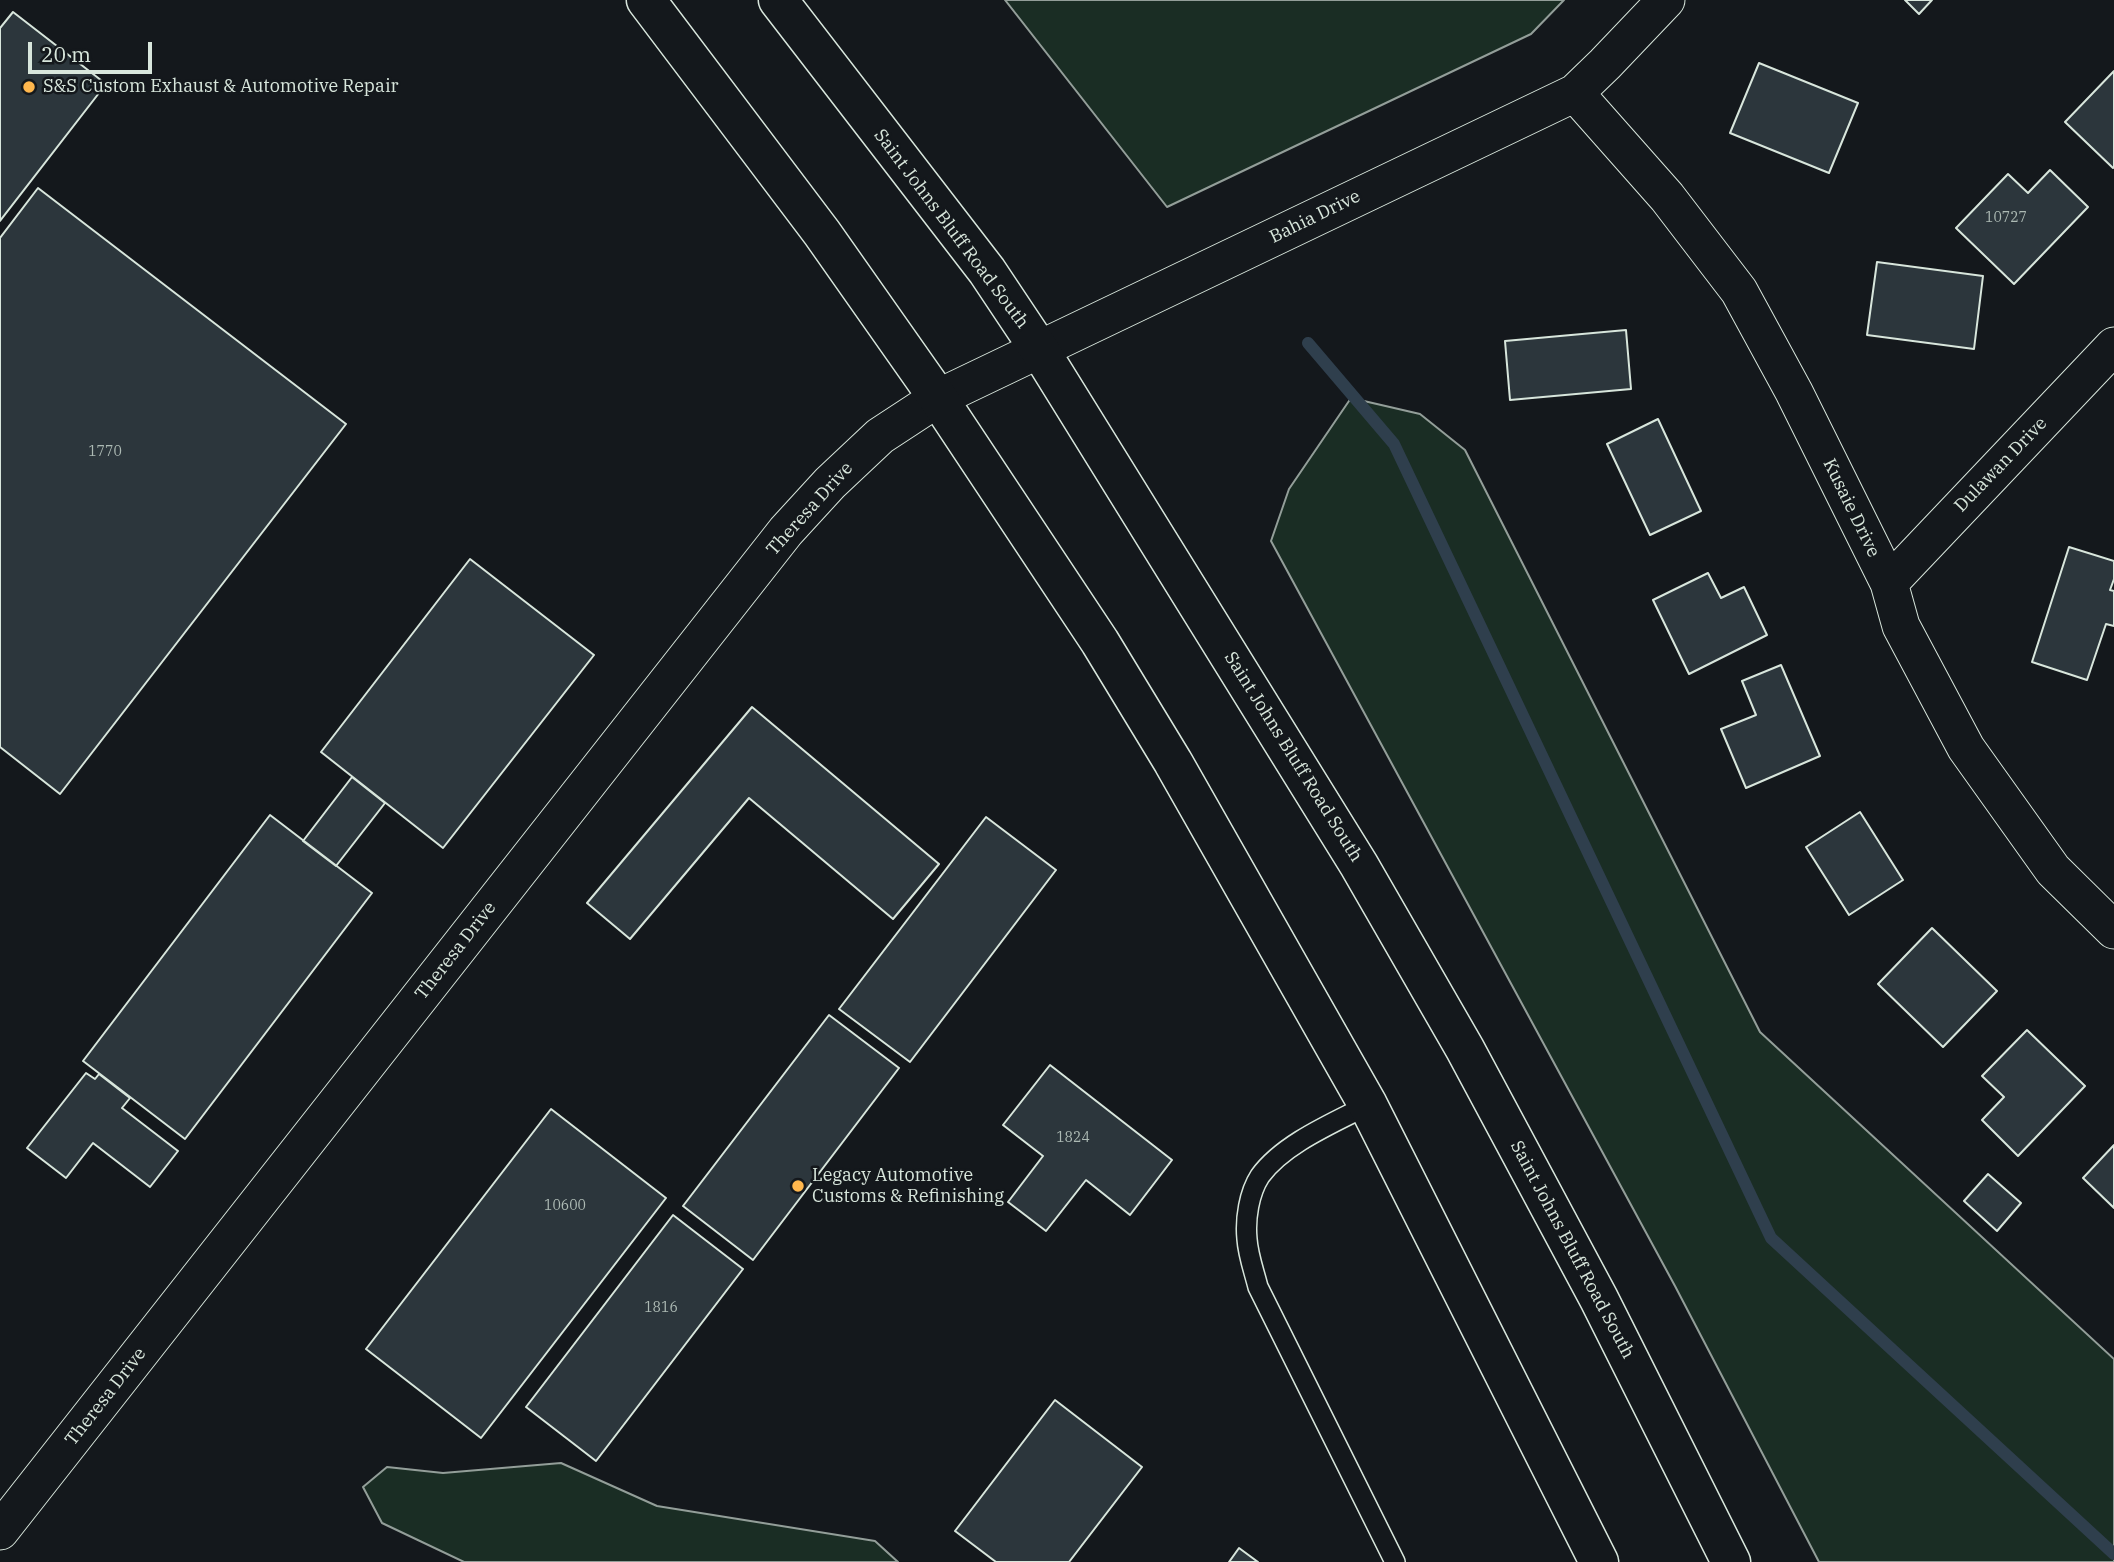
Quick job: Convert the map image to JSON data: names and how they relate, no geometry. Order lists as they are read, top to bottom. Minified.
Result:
{"streets":{"main road":["Saint Johns Bluff Road South"],"street":["Bahia Drive","Dulawan Drive","Kusaie Drive","Theresa Drive"]},"crossings":[["Bahia Drive","Saint Johns Bluff Road South"],["Bahia Drive","Kusaie Drive"],["Bahia Drive","Theresa Drive"],["Dulawan Drive","Kusaie Drive"]],"places":["S&S Custom Exhaust & Automotive Repair","Legacy Automotive Customs & Refinishing"],"house_numbers":["10727","1770","1824","10600","1816"],"scale_bar":"20 m"}
